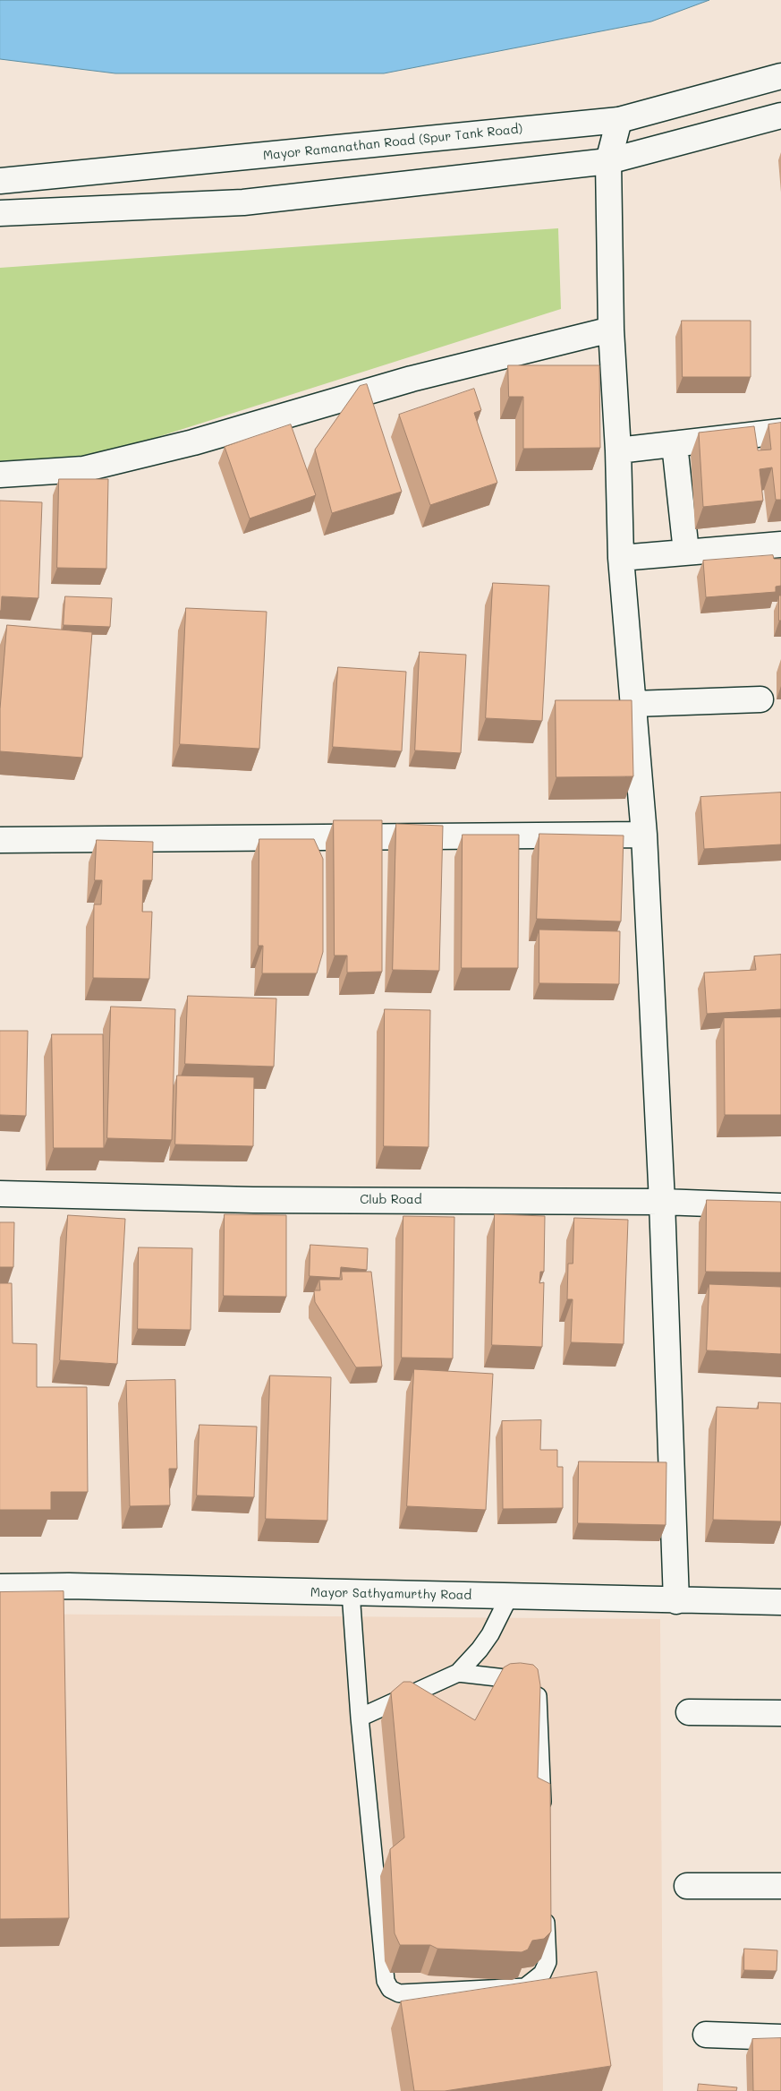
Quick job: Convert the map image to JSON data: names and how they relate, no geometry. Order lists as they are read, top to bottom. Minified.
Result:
{"streets":{"street":["Mayor Ramanathan Road (Spur Tank Road)","Club Road","Mayor Sathyamurthy Road"]}}
